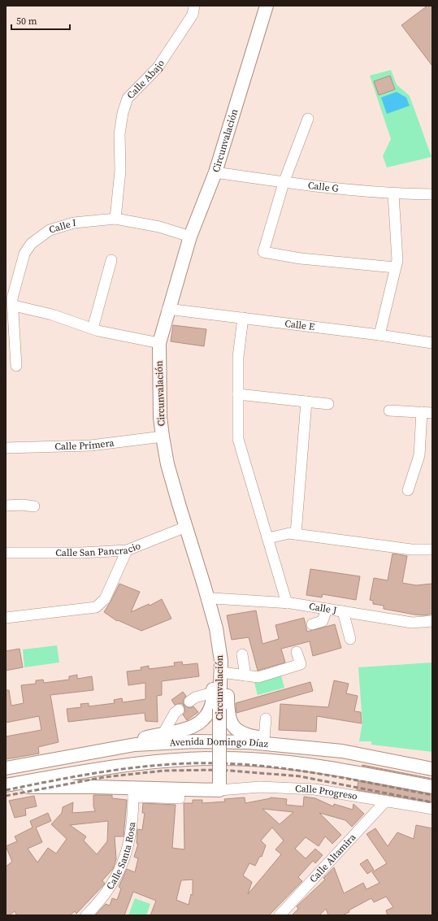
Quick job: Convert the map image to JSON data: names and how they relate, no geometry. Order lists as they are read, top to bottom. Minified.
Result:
{"streets":{"main road":["Circunvalación","Avenida Domingo Díaz"],"street":["Calle Abajo","Calle G","Calle I","Calle E","Calle Primera","Calle San Pancracio","Calle J","Calle Progreso","Calle Santa Rosa","Calle Altamira"]},"crossings":[["Calle Abajo","Calle I"],["Circunvalación","Calle G"],["Circunvalación","Calle I"],["Circunvalación","Calle E"],["Circunvalación","Calle Primera"],["Circunvalación","Calle San Pancracio"],["Circunvalación","Calle Progreso"],["Calle Progreso","Calle Altamira"]],"scale_bar":"50 m"}
